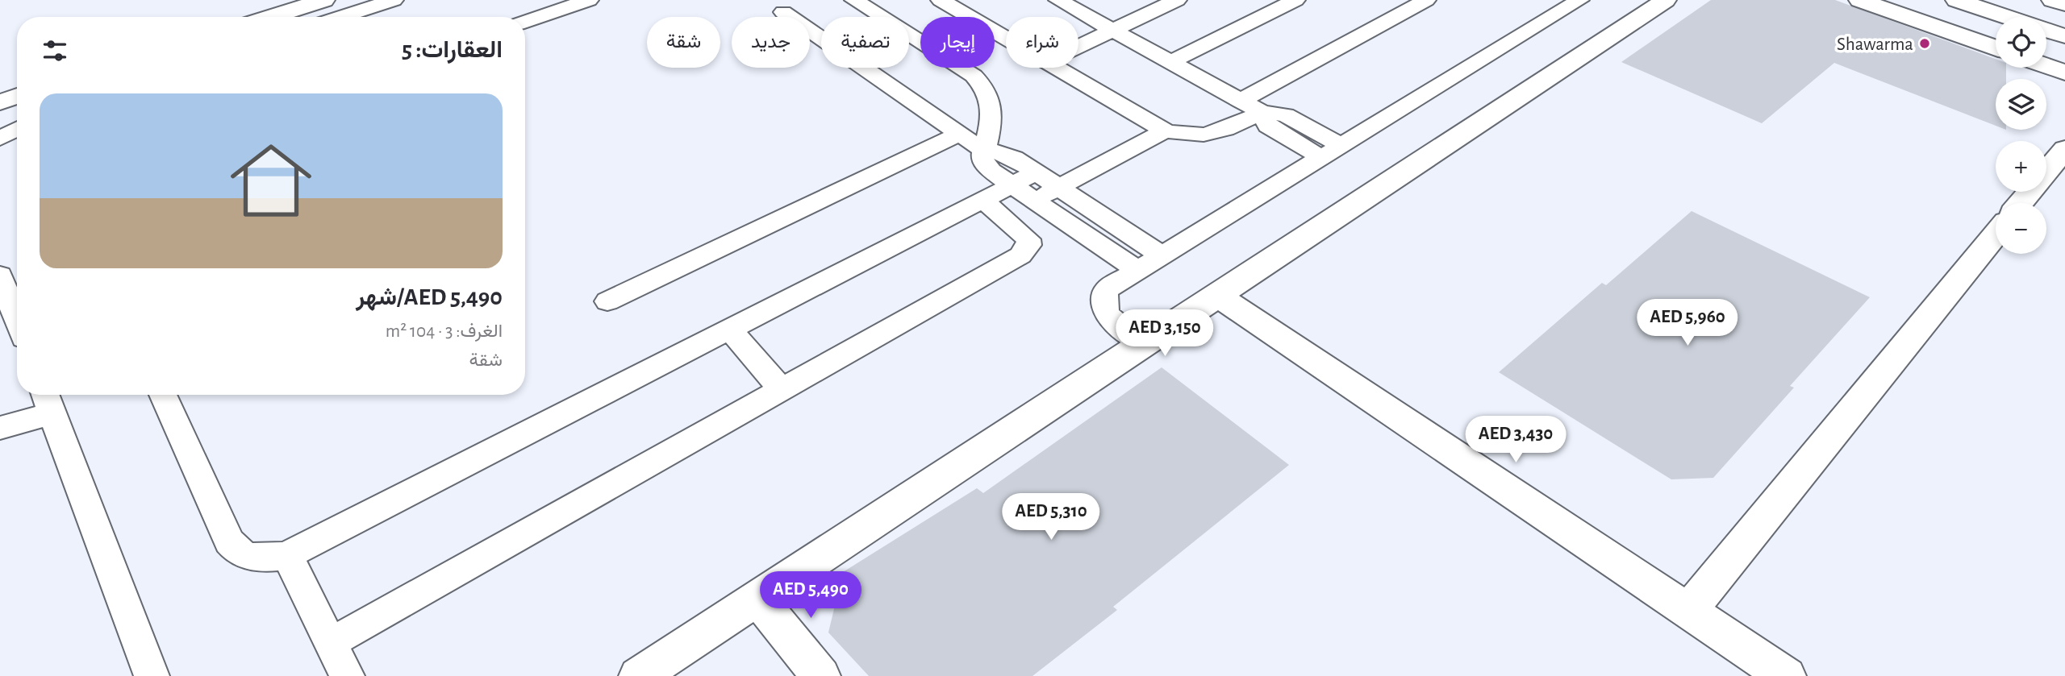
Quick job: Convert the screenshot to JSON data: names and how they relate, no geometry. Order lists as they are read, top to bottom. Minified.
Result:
{"places":["Shawarma"],"page":{"map_buttons":["+","−"],"chip":["شراء","إيجار","تصفية","جديد","شقة"],"heading":"العقارات: 5","list":[{"name":"AED 5,490/شهر","note":"الغرف: 3 · 104 m² · شقة"}],"price":["AED 5,960","AED 3,150","AED 3,430","AED 5,310","AED 5,490"]}}
